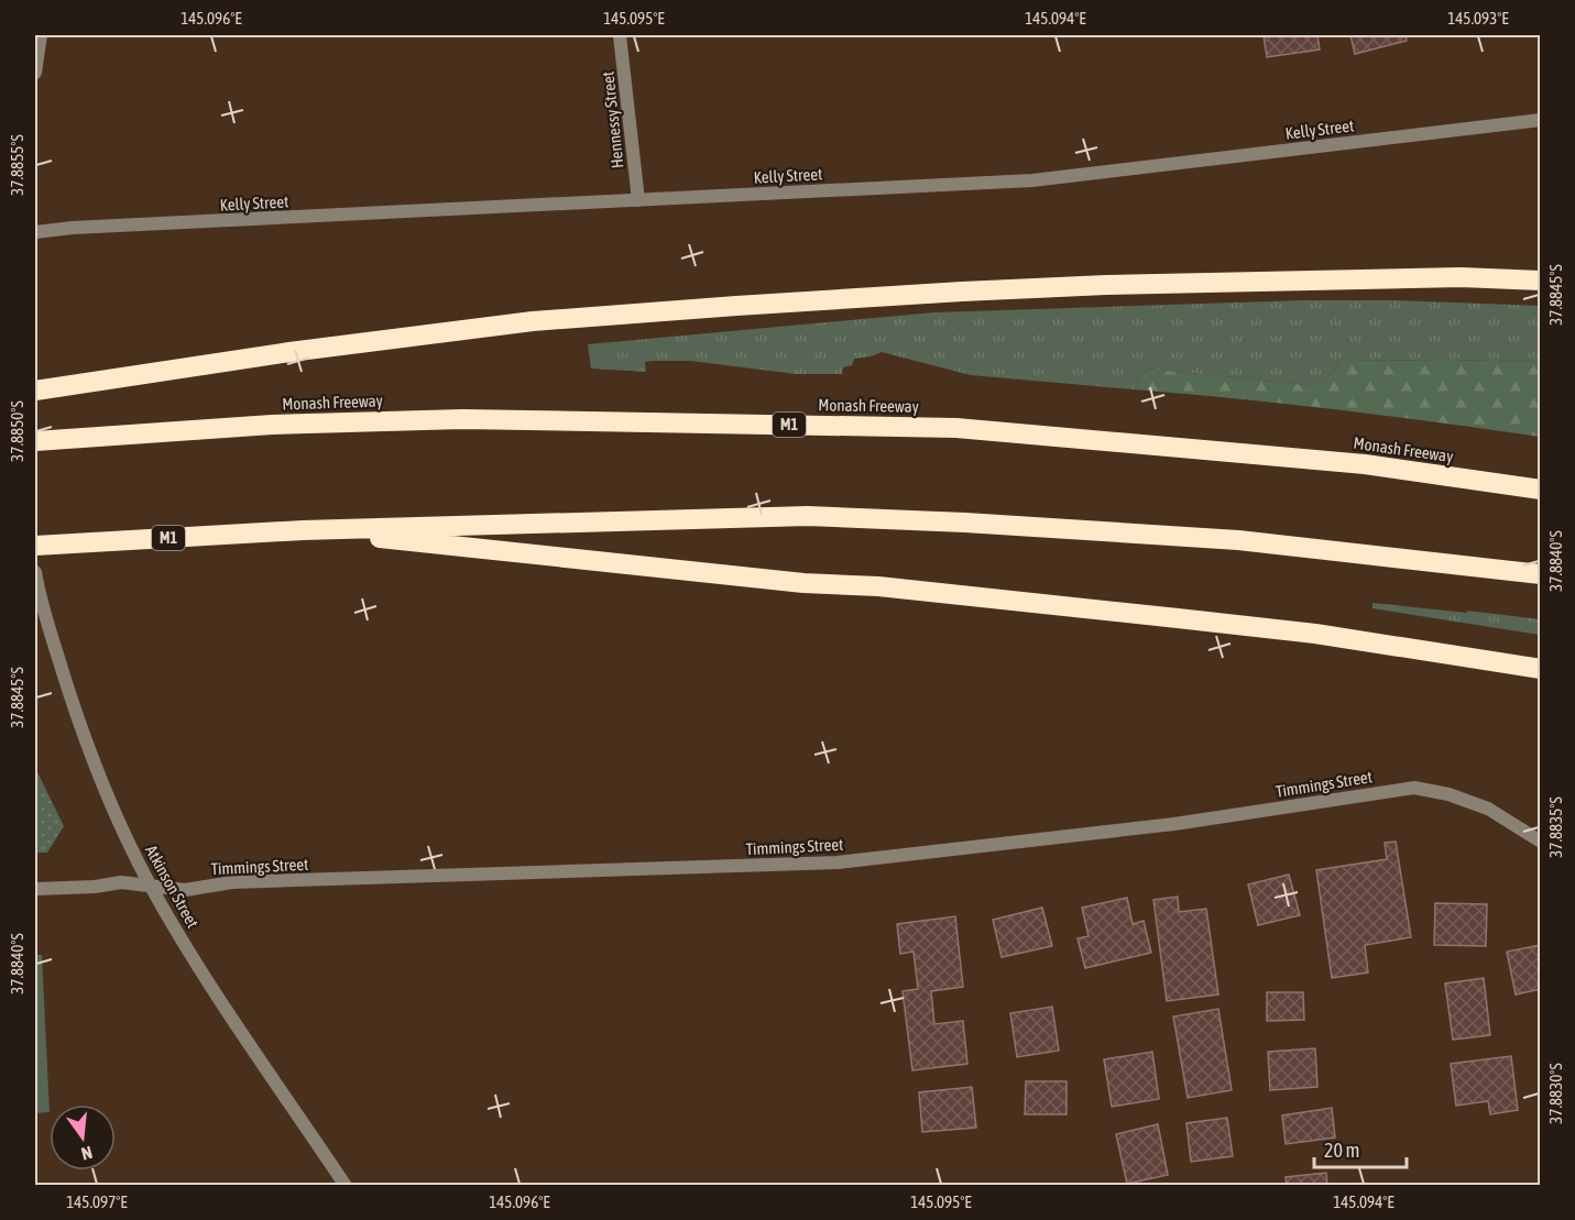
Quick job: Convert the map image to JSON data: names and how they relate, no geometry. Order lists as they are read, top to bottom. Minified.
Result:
{"streets":{"highway":["Monash Freeway","M1"],"street":["Hennessy Street","Kelly Street","Timmings Street","Atkinson Street"]},"crossings":[["Hennessy Street","Kelly Street"],["Timmings Street","Atkinson Street"]],"scale_bar":"20 m","north":"bottom","coordinates":["145.096°E","145.095°E","145.094°E","145.093°E","37.8855°S","37.8845°S","37.8850°S","37.8840°S","37.8835°S","37.8830°S","145.097°E"]}
